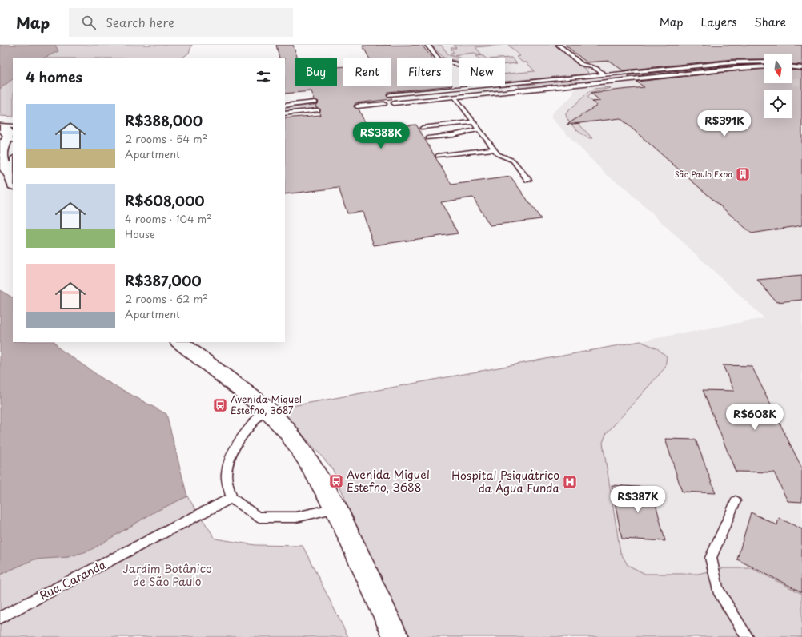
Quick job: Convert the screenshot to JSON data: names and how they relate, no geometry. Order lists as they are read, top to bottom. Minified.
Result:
{"streets":{"lane":["Rua Caranda"]},"parks":["Jardim Botânico de São Paulo"],"places":{"building":["São Paulo Expo"],"bus stop":["Avenida Miguel Estefno, 3687","Avenida Miguel Estefno, 3688"],"hospital":["Hospital Psiquátrico da Água Funda"]},"north":"bottom","page":{"header":"Map","search":"Search here","nav":["Map","Layers","Share"],"chip":["Buy","Rent","Filters","New"],"heading":"4 homes","list":[{"name":"R$388,000","note":"2 rooms · 54 m² · Apartment"},{"name":"R$608,000","note":"4 rooms · 104 m² · House"},{"name":"R$387,000","note":"2 rooms · 62 m² · Apartment"}],"price":["R$391K","R$388K","R$608K","R$387K"]}}
